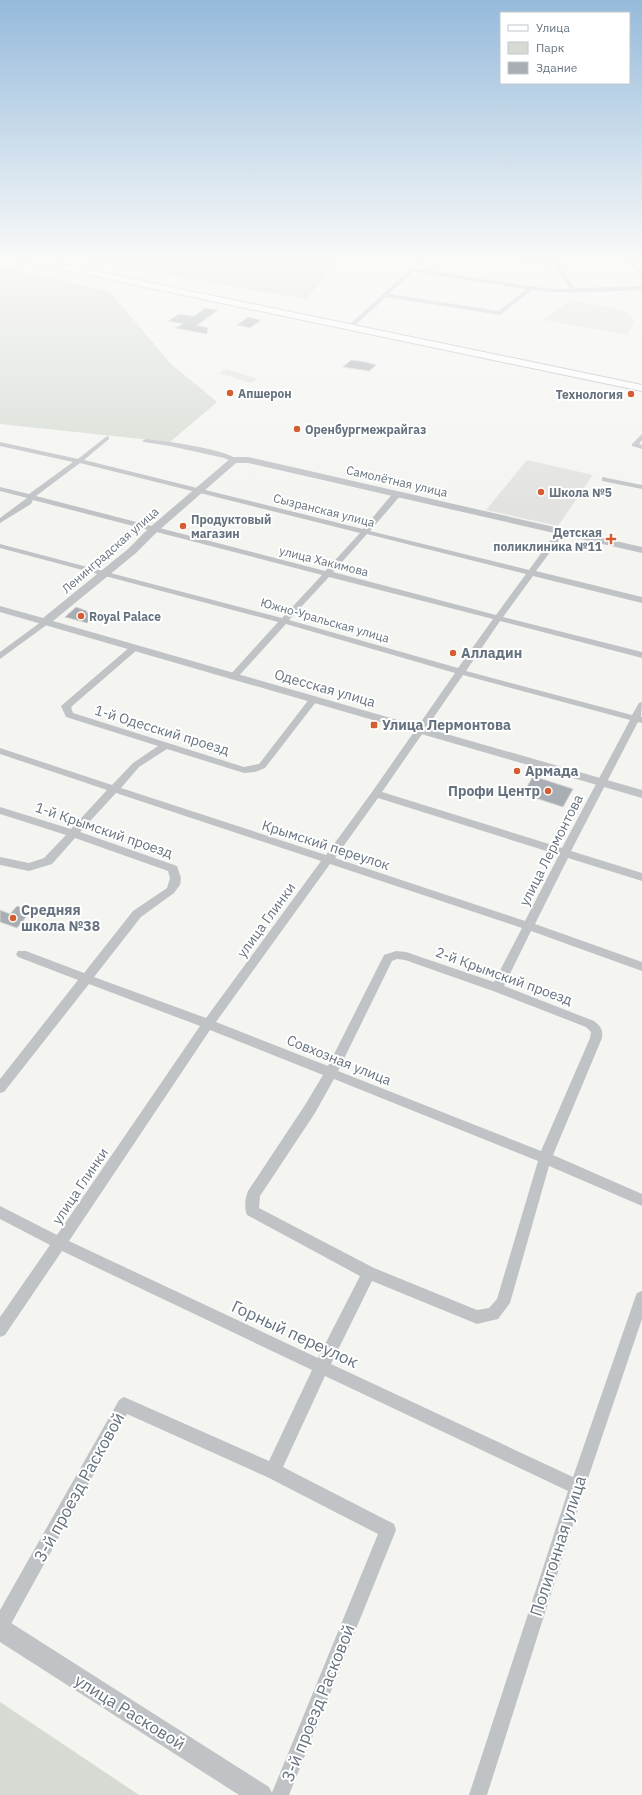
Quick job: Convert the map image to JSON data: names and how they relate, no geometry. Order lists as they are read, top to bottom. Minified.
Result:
{"streets":{"street":["Самолётная улица","Сызранская улица","Ленинградская улица","улица Хакимова","Южно-Уральская улица","Одесская улица","1-й Одесский проезд","1-й Крымский проезд","Крымский переулок","улица Лермонтова","улица Глинки","2-й Крымский проезд","Совхозная улица","Горный переулок","3-й проезд Расковой","Полигонная улица","улица Расковой"]},"crossings":[["Самолётная улица","Ленинградская улица"],["Самолётная улица","улица Глинки"],["Сызранская улица","Ленинградская улица"],["Сызранская улица","улица Глинки"],["Ленинградская улица","улица Хакимова"],["Ленинградская улица","Южно-Уральская улица"],["Ленинградская улица","Одесская улица"],["улица Хакимова","улица Глинки"],["Южно-Уральская улица","улица Лермонтова"],["Южно-Уральская улица","улица Глинки"],["Одесская улица","1-й Одесский проезд"],["Одесская улица","улица Лермонтова"],["Одесская улица","улица Глинки"],["1-й Крымский проезд","Совхозная улица"],["Крымский переулок","улица Лермонтова"],["Крымский переулок","улица Глинки"],["улица Лермонтова","2-й Крымский проезд"],["улица Глинки","Совхозная улица"],["улица Глинки","Горный переулок"],["2-й Крымский проезд","Совхозная улица"],["Горный переулок","Полигонная улица"],["3-й проезд Расковой","улица Расковой"]],"places":{"other":["Апшерон","Технология","Оренбургмежрайгаз","Школа №5","Продуктовый магазин","Royal Palace","Алладин","Армада","Профи Центр","Средняя школа №38"],"health":["Детская поликлиника №11"],"transit":["Улица Лермонтова"]},"legend":["Улица","Парк","Здание"]}
